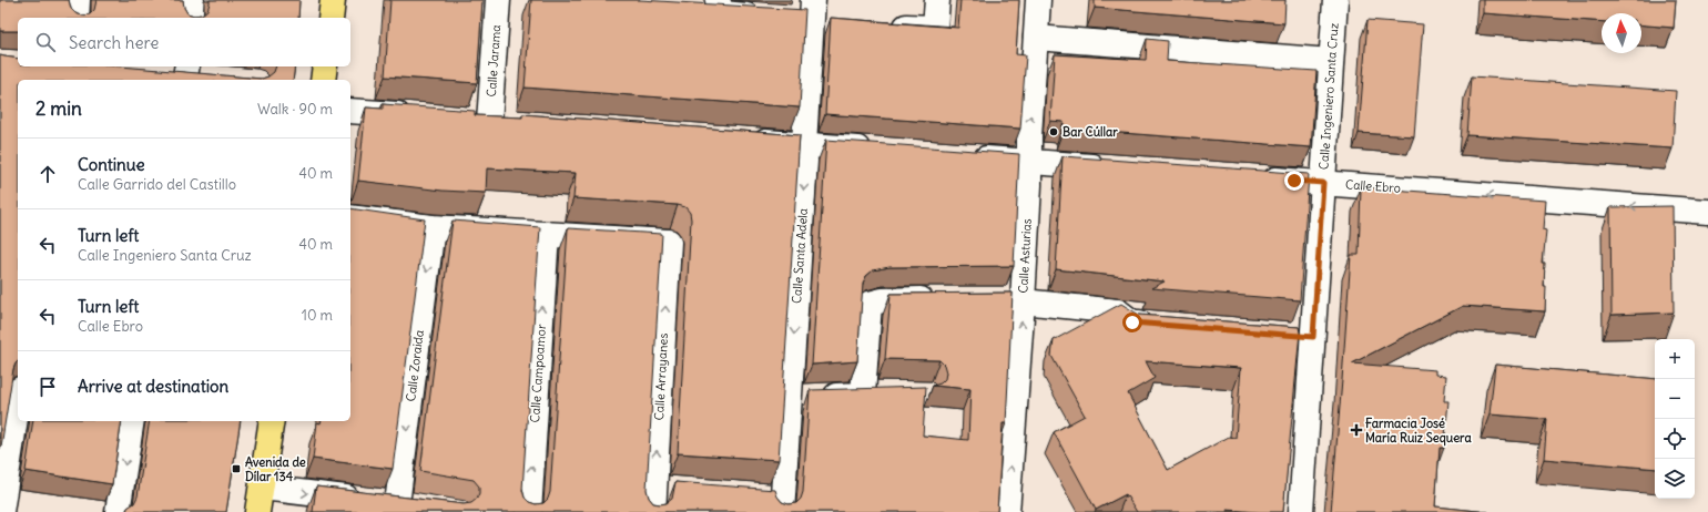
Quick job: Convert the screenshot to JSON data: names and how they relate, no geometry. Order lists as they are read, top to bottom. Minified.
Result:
{"streets":{"street":["Calle Jarama","Calle Ingeniero Santa Cruz","Calle Ebro","Calle Santa Adela","Calle Asturias","Calle Zoraida","Calle Campoamor","Calle Arrayanes"]},"crossings":[["Calle Ingeniero Santa Cruz","Calle Ebro"],["Calle Campoamor","Calle Arrayanes"]],"one_way":["Calle Ebro","Calle Santa Adela","Calle Asturias","Calle Zoraida","Calle Campoamor"],"places":{"other":["Bar Cúllar"],"health":["Farmacia José María Ruiz Sequera"],"transit":["Avenida de Dílar 134"]},"north":"top","page":{"search":"Search here","heading":["2 min","Walk · 90 m"],"list":[["Continue","Calle Garrido del Castillo","40 m"],["Turn left","Calle Ingeniero Santa Cruz","40 m"],["Turn left","Calle Ebro","10 m"],"Arrive at destination"],"map_buttons":["+","−"]}}
